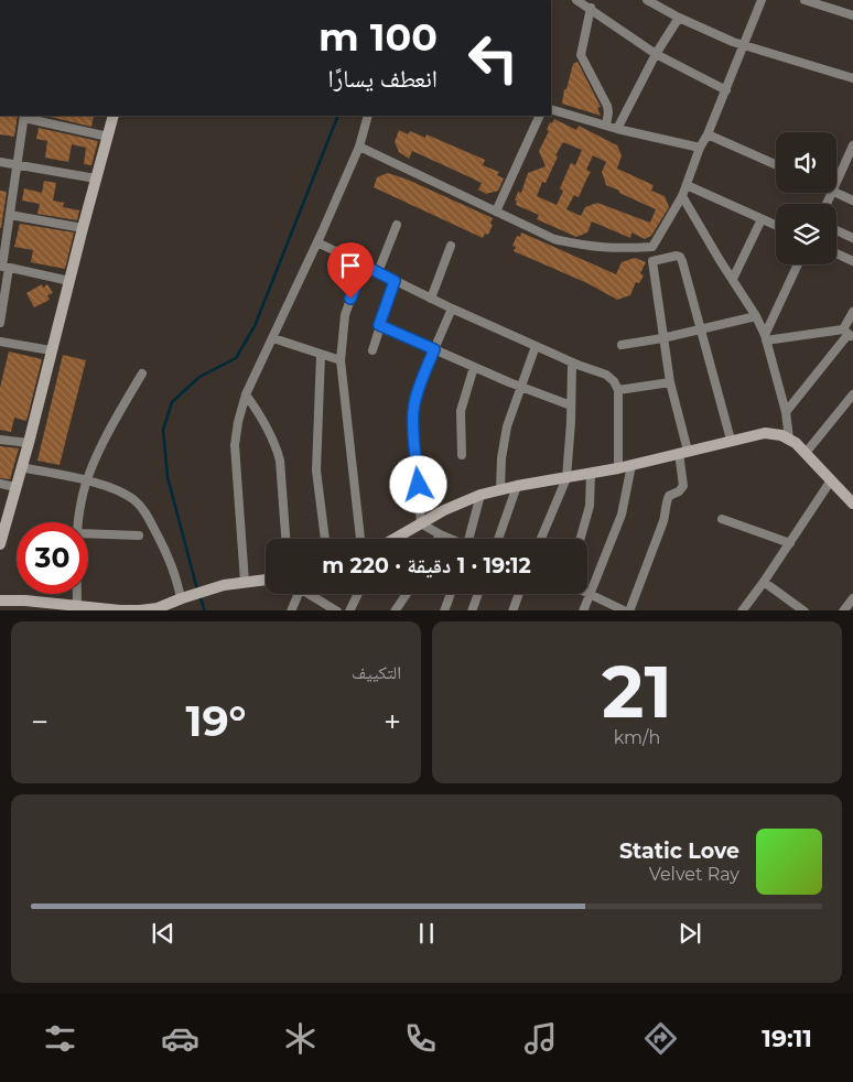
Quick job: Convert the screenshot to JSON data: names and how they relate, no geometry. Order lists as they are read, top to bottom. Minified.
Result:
{"page":{"turn":["100 m","انعطف يسارًا"],"limit":"30","trip":"19:12 · 1 دقيقة · 220 m","tile":[["21","km/h"],"التكييف"],"heat":["−","19°","+"],"song":["Static Love","Velvet Ray"],"tabs":"19:11"}}
